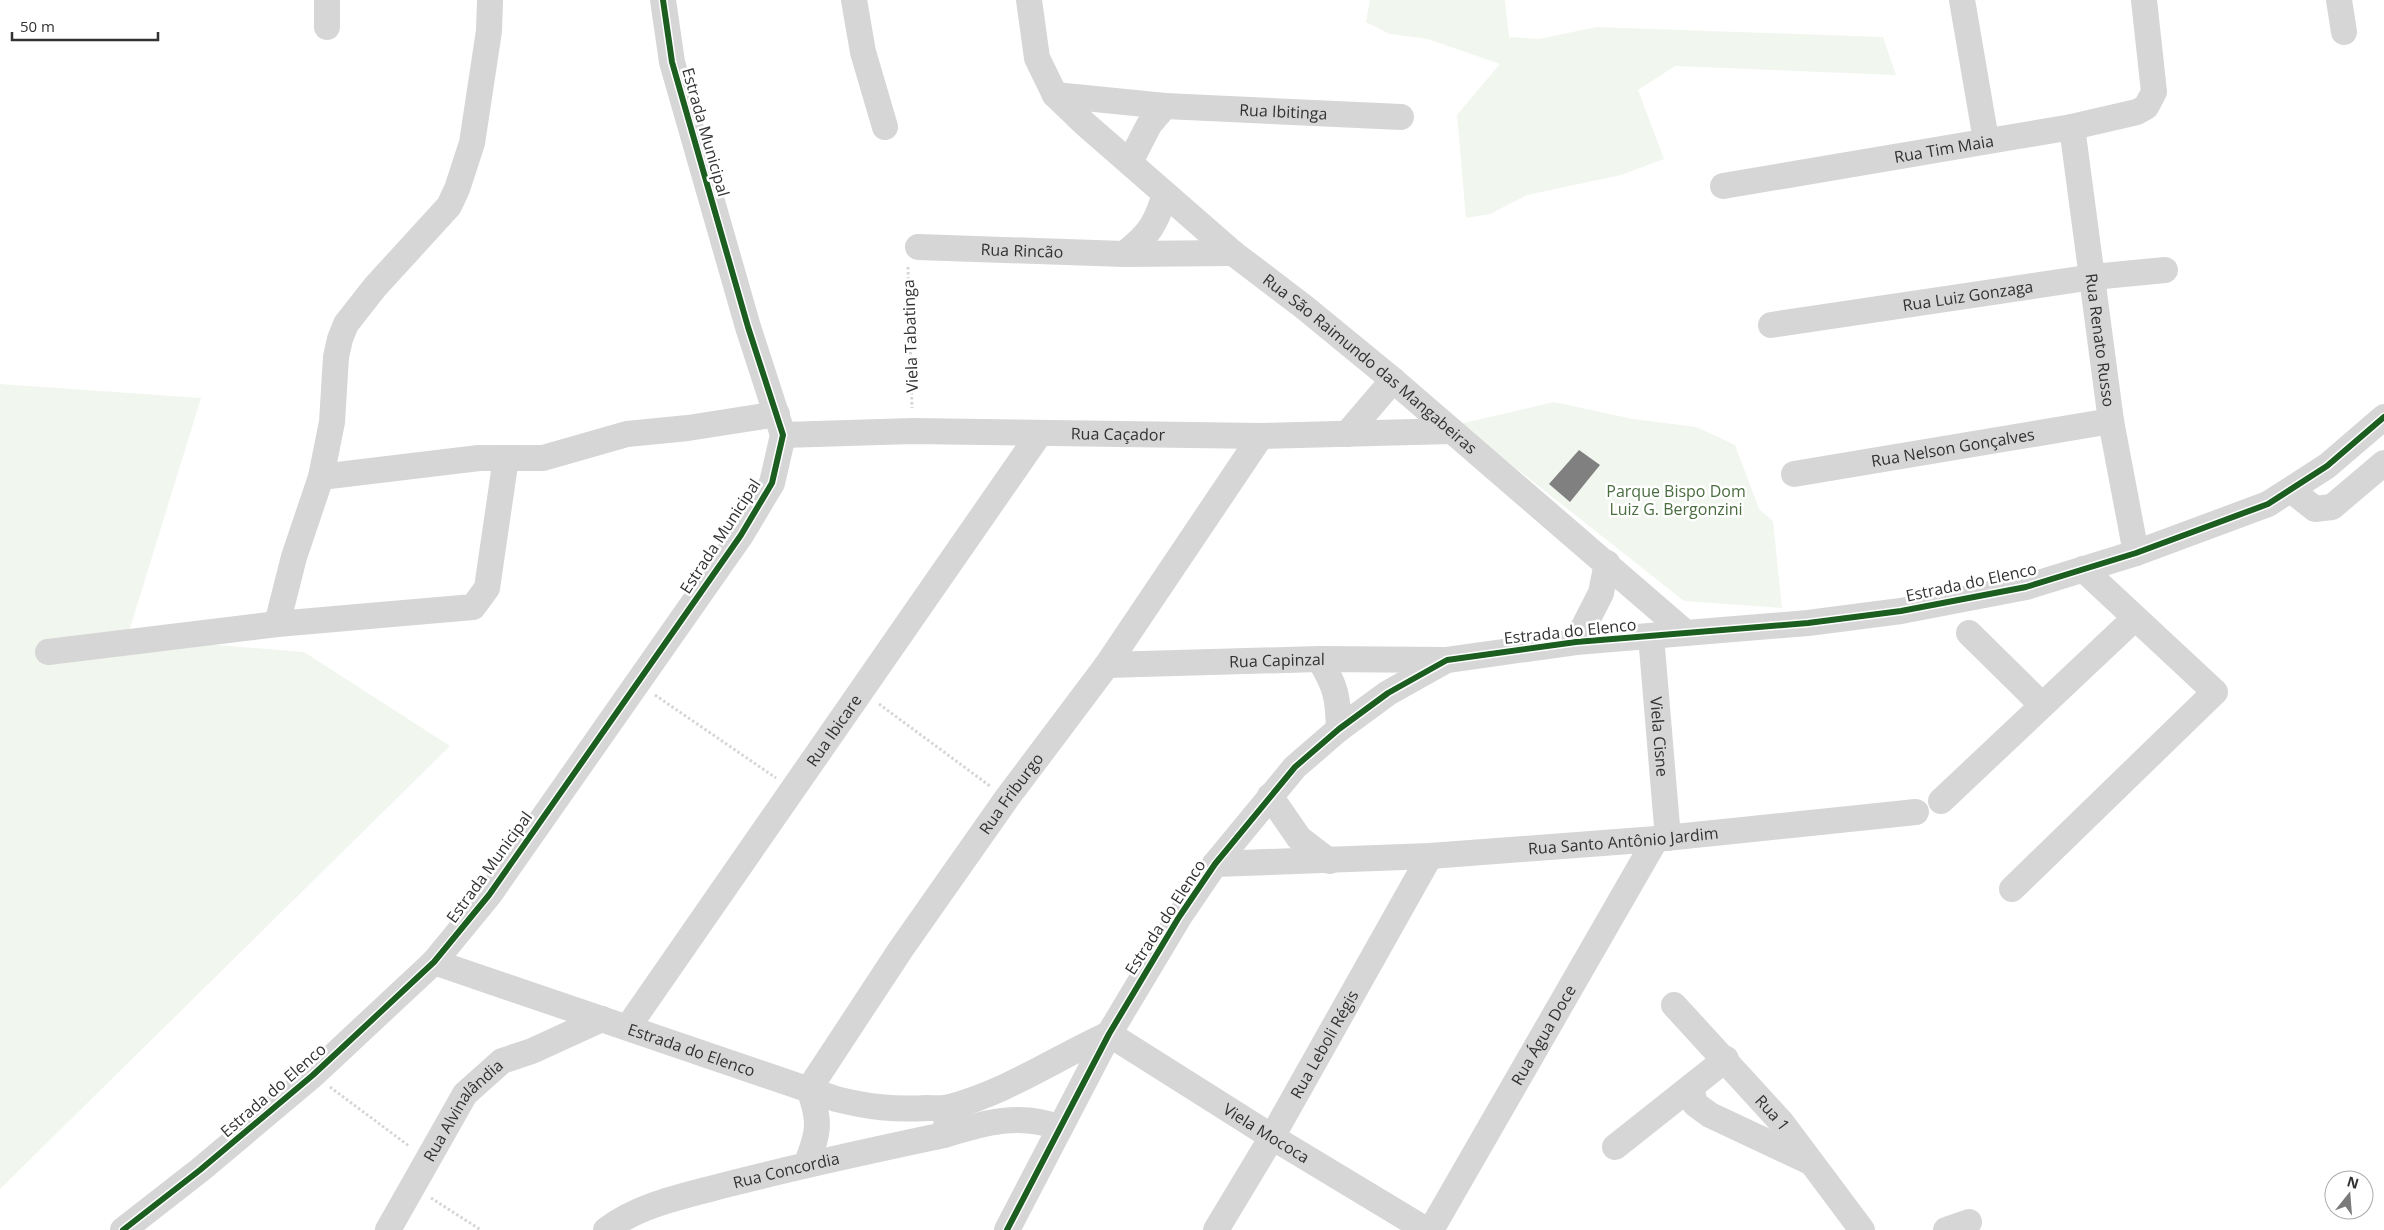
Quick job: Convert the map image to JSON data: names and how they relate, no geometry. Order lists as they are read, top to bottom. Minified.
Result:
{"streets":{"street":["Rua Ibitinga","Estrada Municipal","Rua Tim Maia","Rua Rincão","Rua Luiz Gonzaga","Rua Renato Russo","Rua São Raimundo das Mangabeiras","Rua Caçador","Rua Nelson Gonçalves","Estrada do Elenco","Rua Capinzal","Rua Ibicare","Viela Cisne","Rua Friburgo","Rua Santo Antônio Jardim","Rua Água Doce","Rua Leboli Régis","Rua Alvinalândia","Rua 1","Viela Mococa","Rua Concordia"],"path":["Viela Tabatinga"]},"crossings":[["Rua Ibitinga","Rua São Raimundo das Mangabeiras"],["Estrada Municipal","Rua Caçador"],["Estrada Municipal","Estrada do Elenco"],["Rua Tim Maia","Rua Renato Russo"],["Rua Rincão","Viela Tabatinga"],["Rua Rincão","Rua São Raimundo das Mangabeiras"],["Rua Luiz Gonzaga","Rua Renato Russo"],["Viela Tabatinga","Rua Caçador"],["Rua Renato Russo","Rua Nelson Gonçalves"],["Rua Renato Russo","Estrada do Elenco"],["Rua São Raimundo das Mangabeiras","Rua Caçador"],["Rua São Raimundo das Mangabeiras","Estrada do Elenco"],["Rua Caçador","Rua Ibicare"],["Rua Caçador","Rua Friburgo"],["Estrada do Elenco","Rua Capinzal"],["Estrada do Elenco","Rua Ibicare"],["Estrada do Elenco","Viela Cisne"],["Estrada do Elenco","Rua Friburgo"],["Estrada do Elenco","Rua Santo Antônio Jardim"],["Estrada do Elenco","Rua Alvinalândia"],["Estrada do Elenco","Viela Mococa"],["Rua Capinzal","Rua Friburgo"],["Viela Cisne","Rua Santo Antônio Jardim"],["Viela Cisne","Rua Água Doce"],["Rua Santo Antônio Jardim","Rua Água Doce"],["Rua Santo Antônio Jardim","Rua Leboli Régis"],["Rua Leboli Régis","Viela Mococa"]],"parks":["Parque Bispo Dom Luiz G. Bergonzini"],"scale_bar":"50 m","north":"top"}
